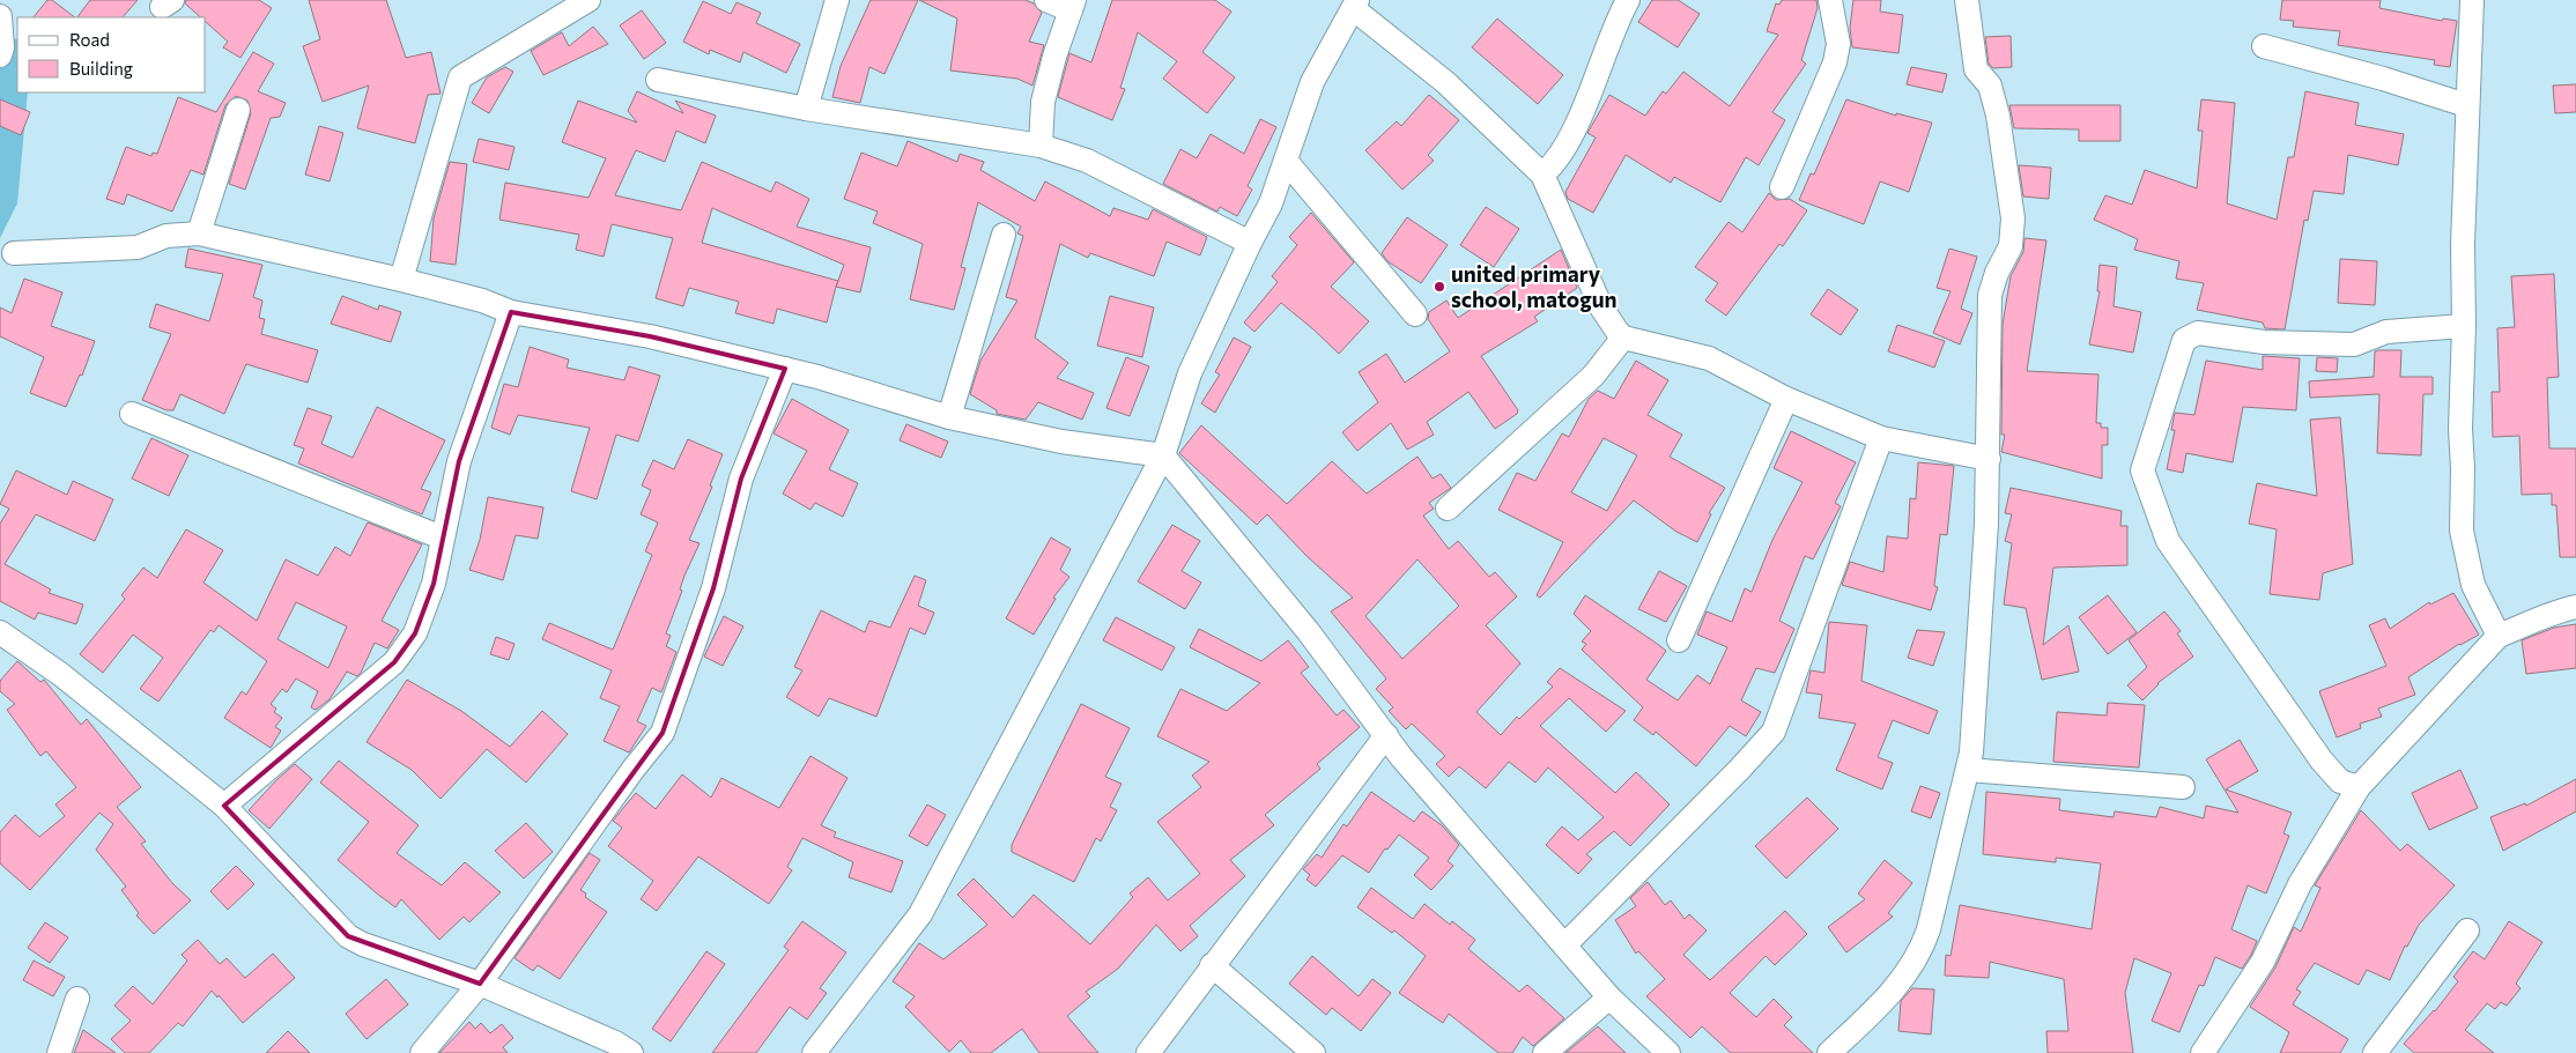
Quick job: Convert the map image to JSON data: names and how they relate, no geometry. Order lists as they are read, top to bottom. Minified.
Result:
{"places":["united primary school, matogun"],"legend":["Road","Building"]}
